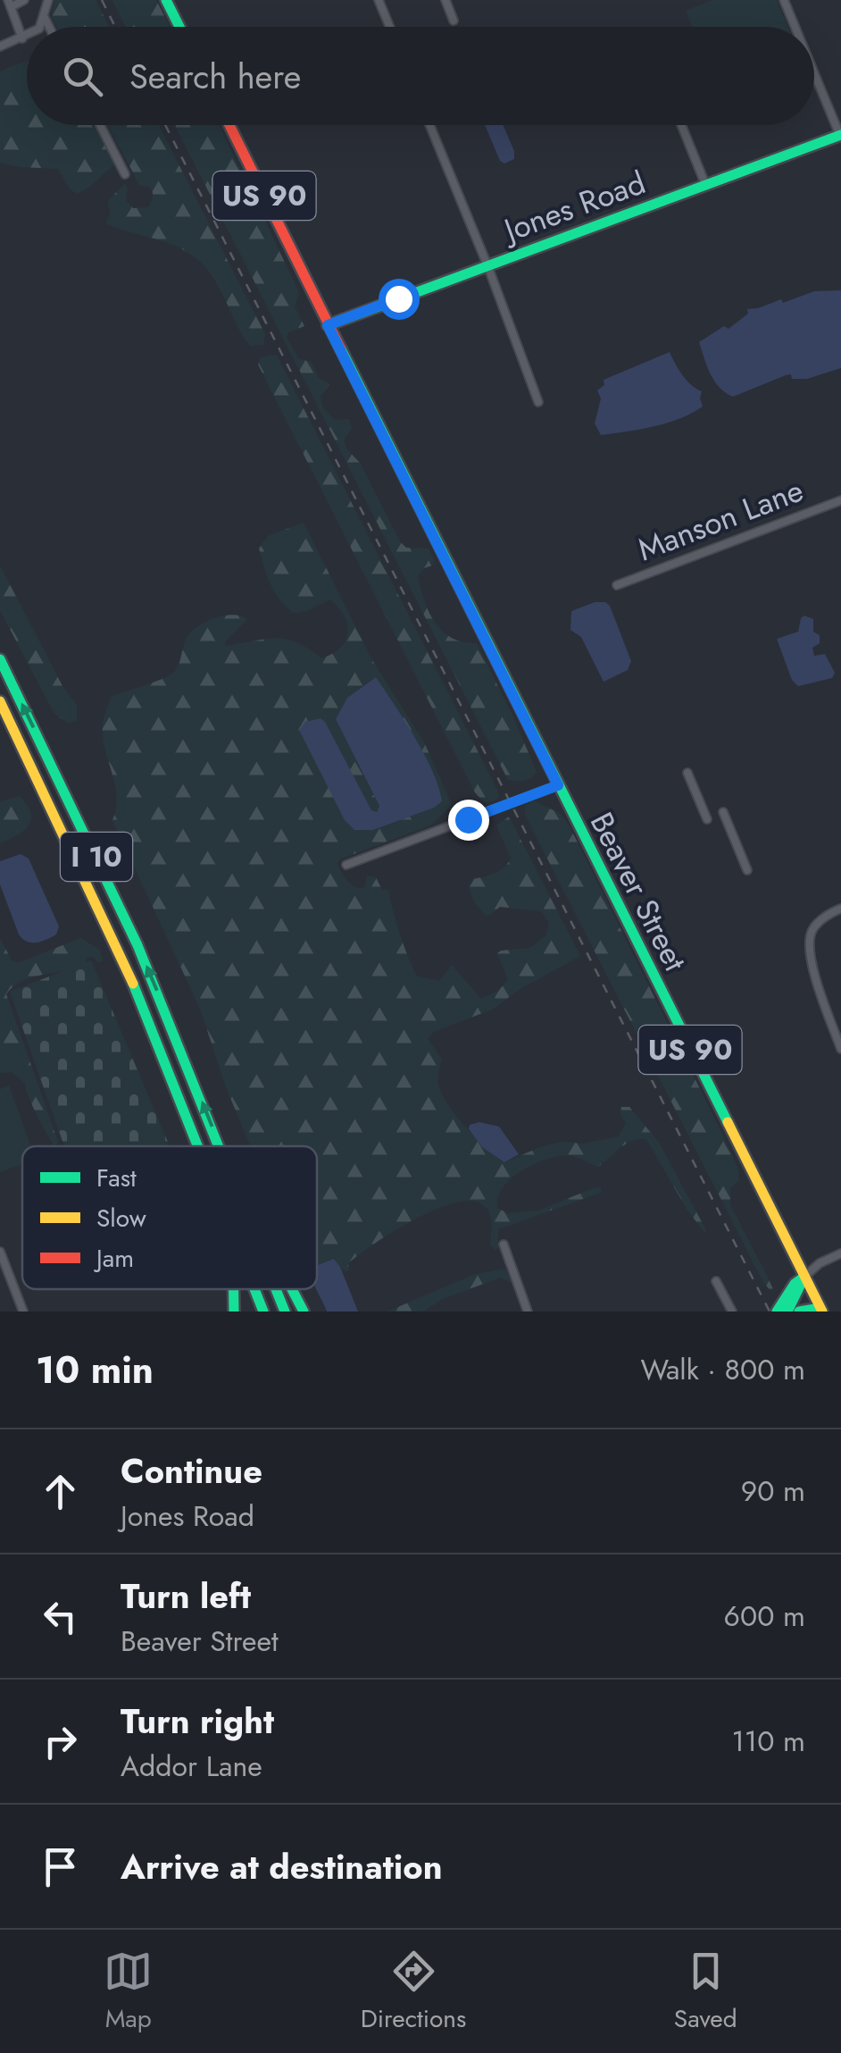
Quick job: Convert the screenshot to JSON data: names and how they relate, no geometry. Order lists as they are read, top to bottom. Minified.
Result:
{"streets":{"main road":["US 90","Jones Road","I 10","Beaver Street"],"street":["Manson Lane"]},"crossings":[["Jones Road","Beaver Street"]],"legend":["Fast","Slow","Jam"],"page":{"search":"Search here","heading":["10 min","Walk · 800 m"],"list":[["Continue","Jones Road","90 m"],["Turn left","Beaver Street","600 m"],["Turn right","Addor Lane","110 m"],"Arrive at destination"],"nav":["Map","Directions","Saved"]}}
